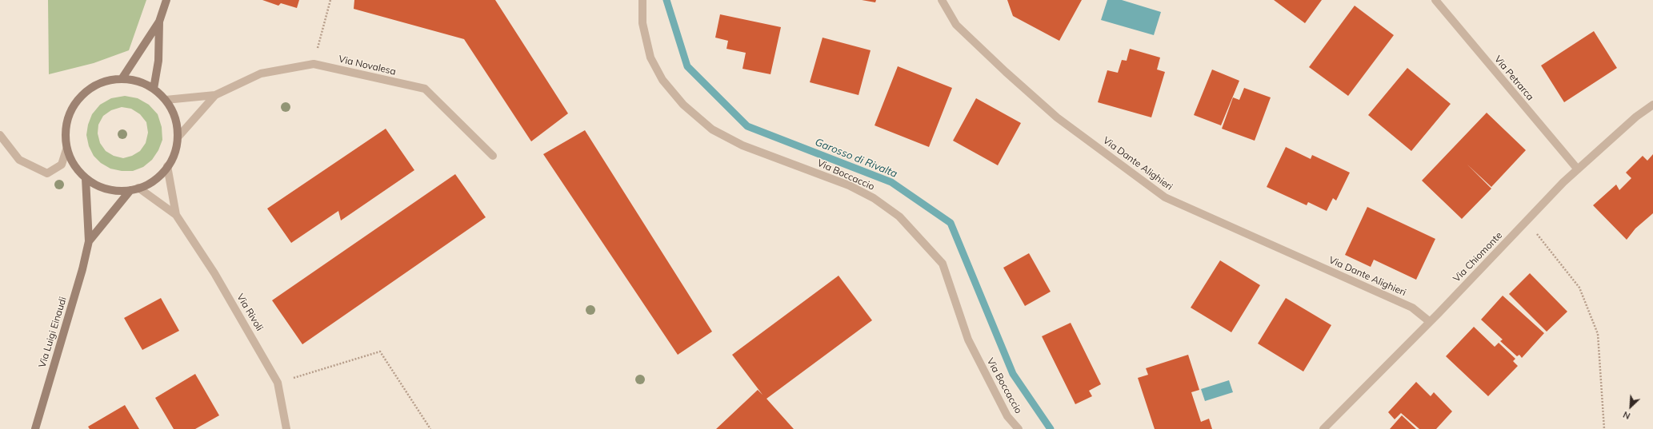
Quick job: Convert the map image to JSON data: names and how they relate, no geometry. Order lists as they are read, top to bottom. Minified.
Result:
{"streets":{"main road":["Via Luigi Einaudi"],"street":["Via Novalesa","Via Petrarca","Via Dante Alighieri","Via Boccaccio","Via Chiomonte","Via Rivoli"]},"crossings":[["Via Novalesa","Via Rivoli"],["Via Novalesa","Via Luigi Einaudi"],["Via Petrarca","Via Chiomonte"],["Via Dante Alighieri","Via Chiomonte"],["Via Rivoli","Via Luigi Einaudi"]],"water":["Garosso di Rivalta"],"north":"bottom left"}
